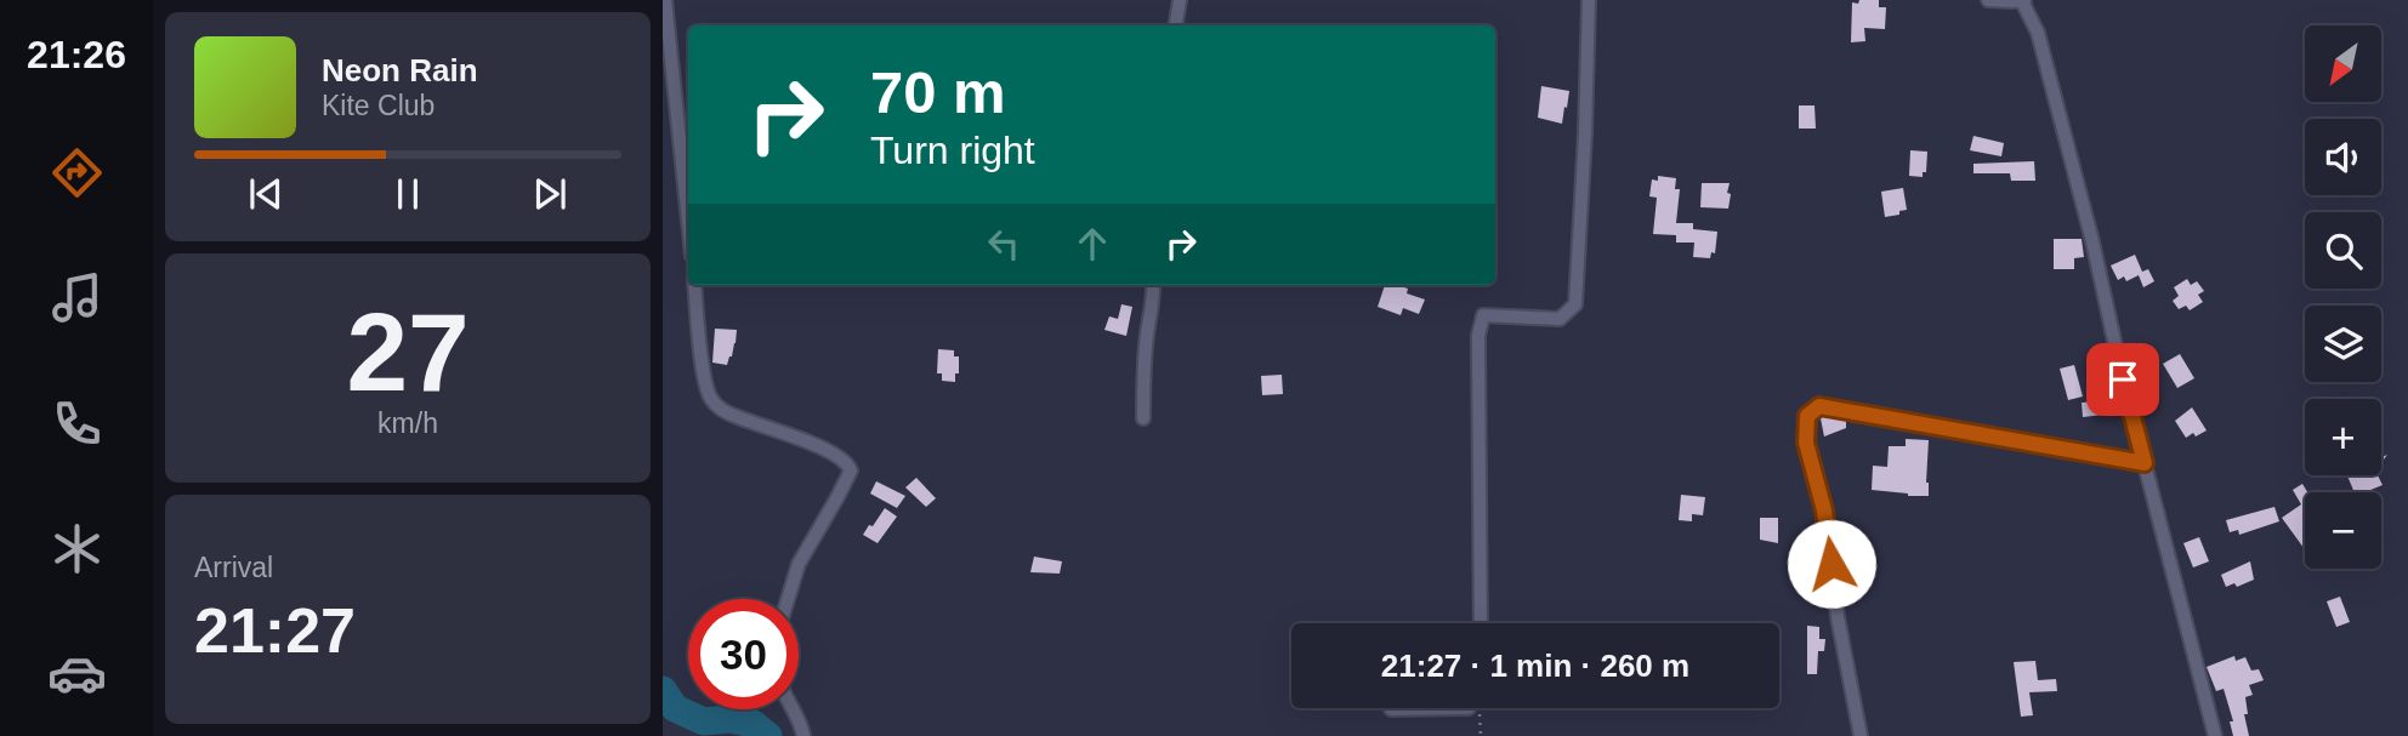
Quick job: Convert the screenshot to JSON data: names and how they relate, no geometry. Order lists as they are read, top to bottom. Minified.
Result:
{"north":"bottom left","page":{"tabs":"21:26","map_buttons":["+","−"],"turn":["70 m","Turn right"],"song":["Neon Rain","Kite Club"],"tile":[["27","km/h"],["Arrival","21:27"]],"limit":"30","trip":"21:27 · 1 min · 260 m"}}
